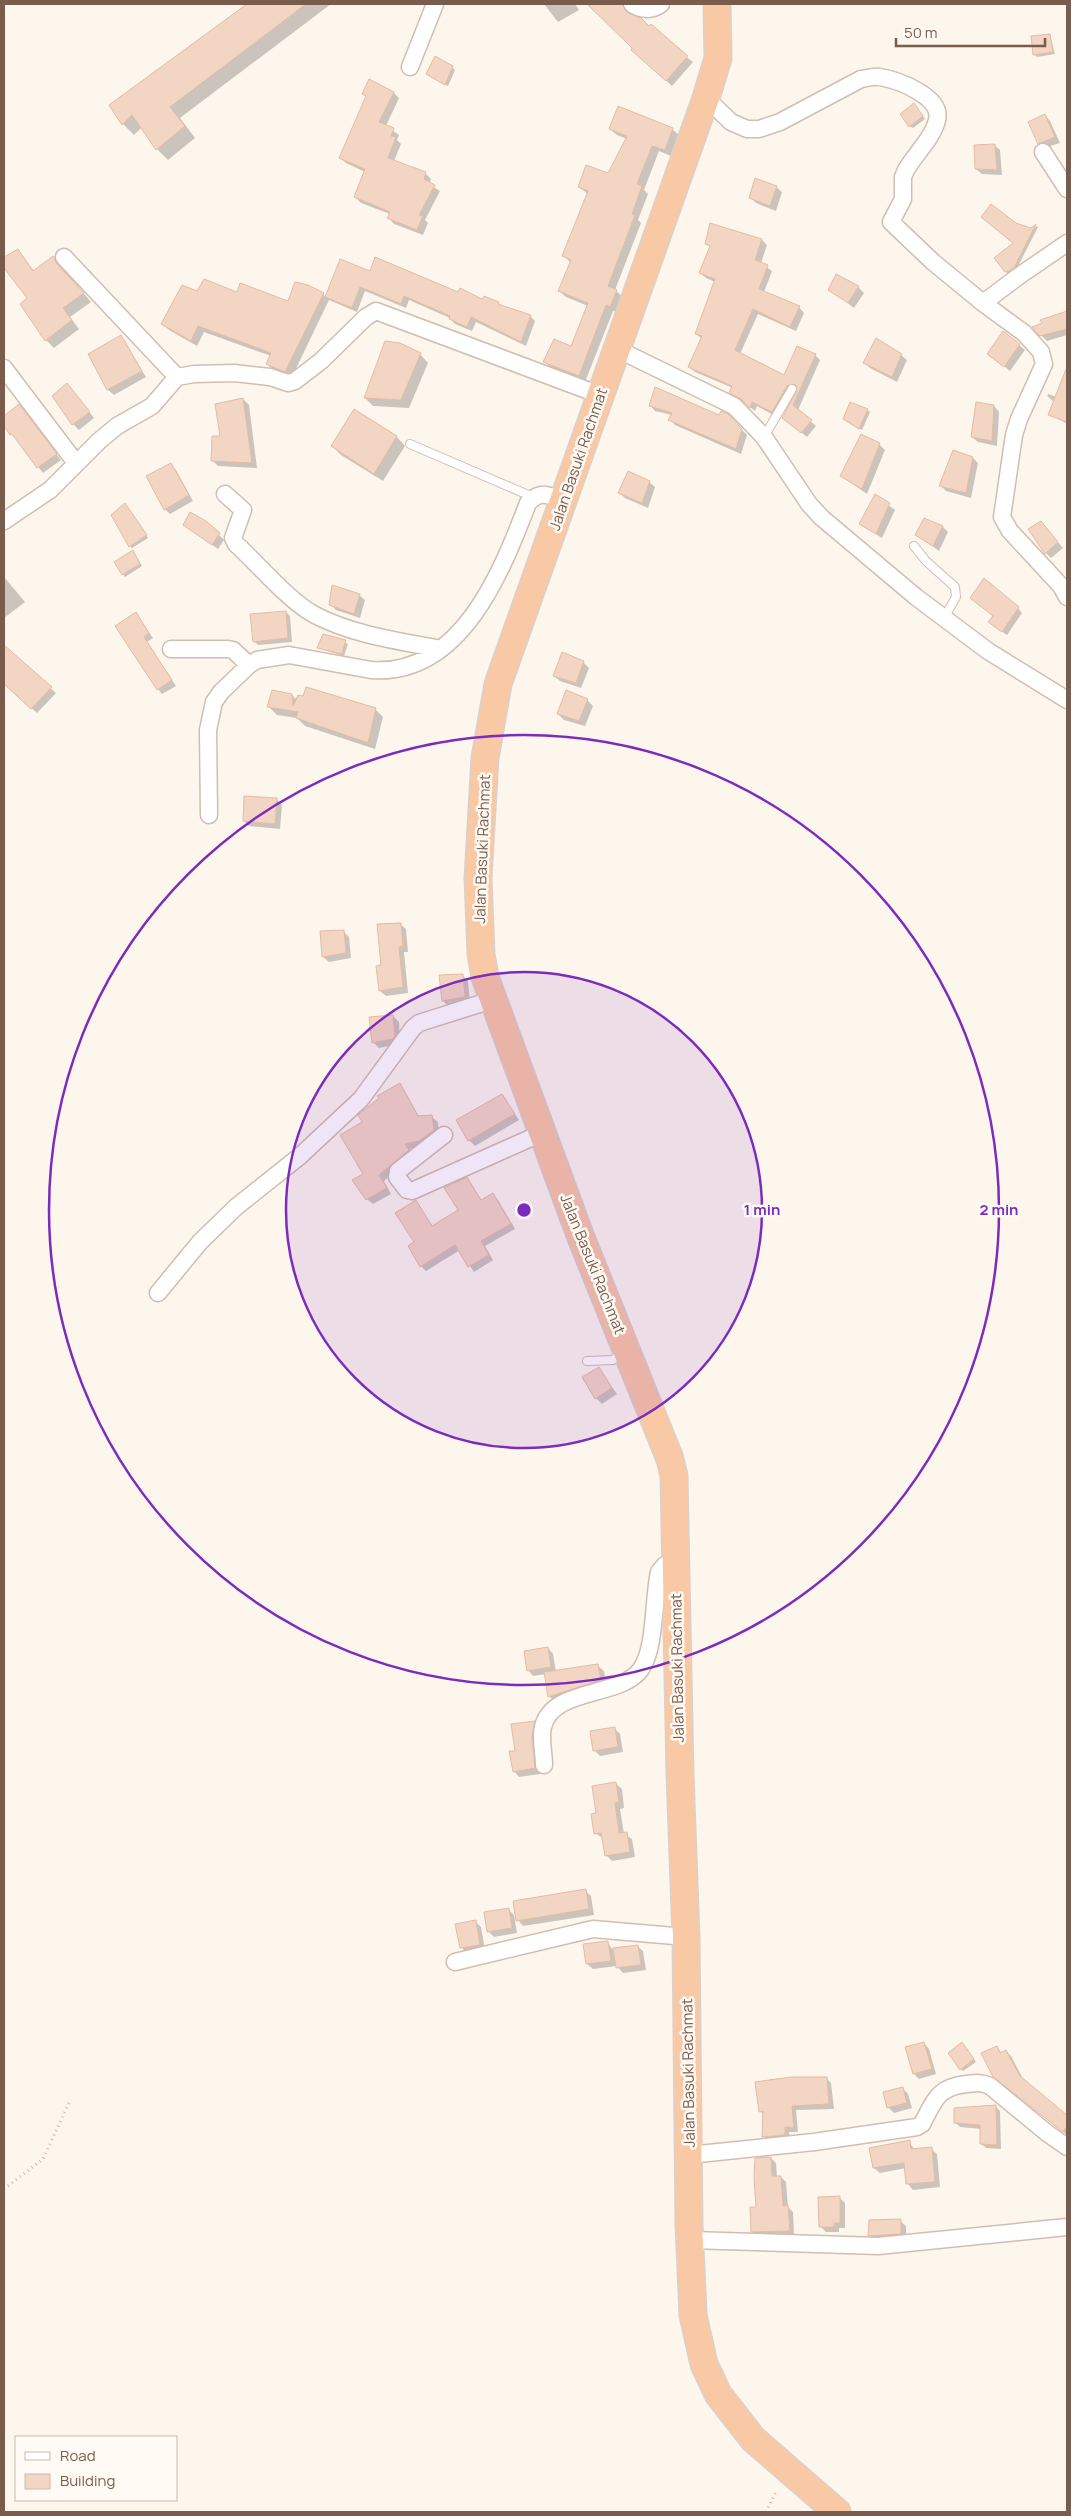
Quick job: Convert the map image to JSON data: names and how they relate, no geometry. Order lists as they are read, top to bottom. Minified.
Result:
{"streets":{"highway":["Jalan Basuki Rachmat"]},"legend":["Road","Building"],"scale_bar":"50 m","rings":["1 min","2 min"]}
